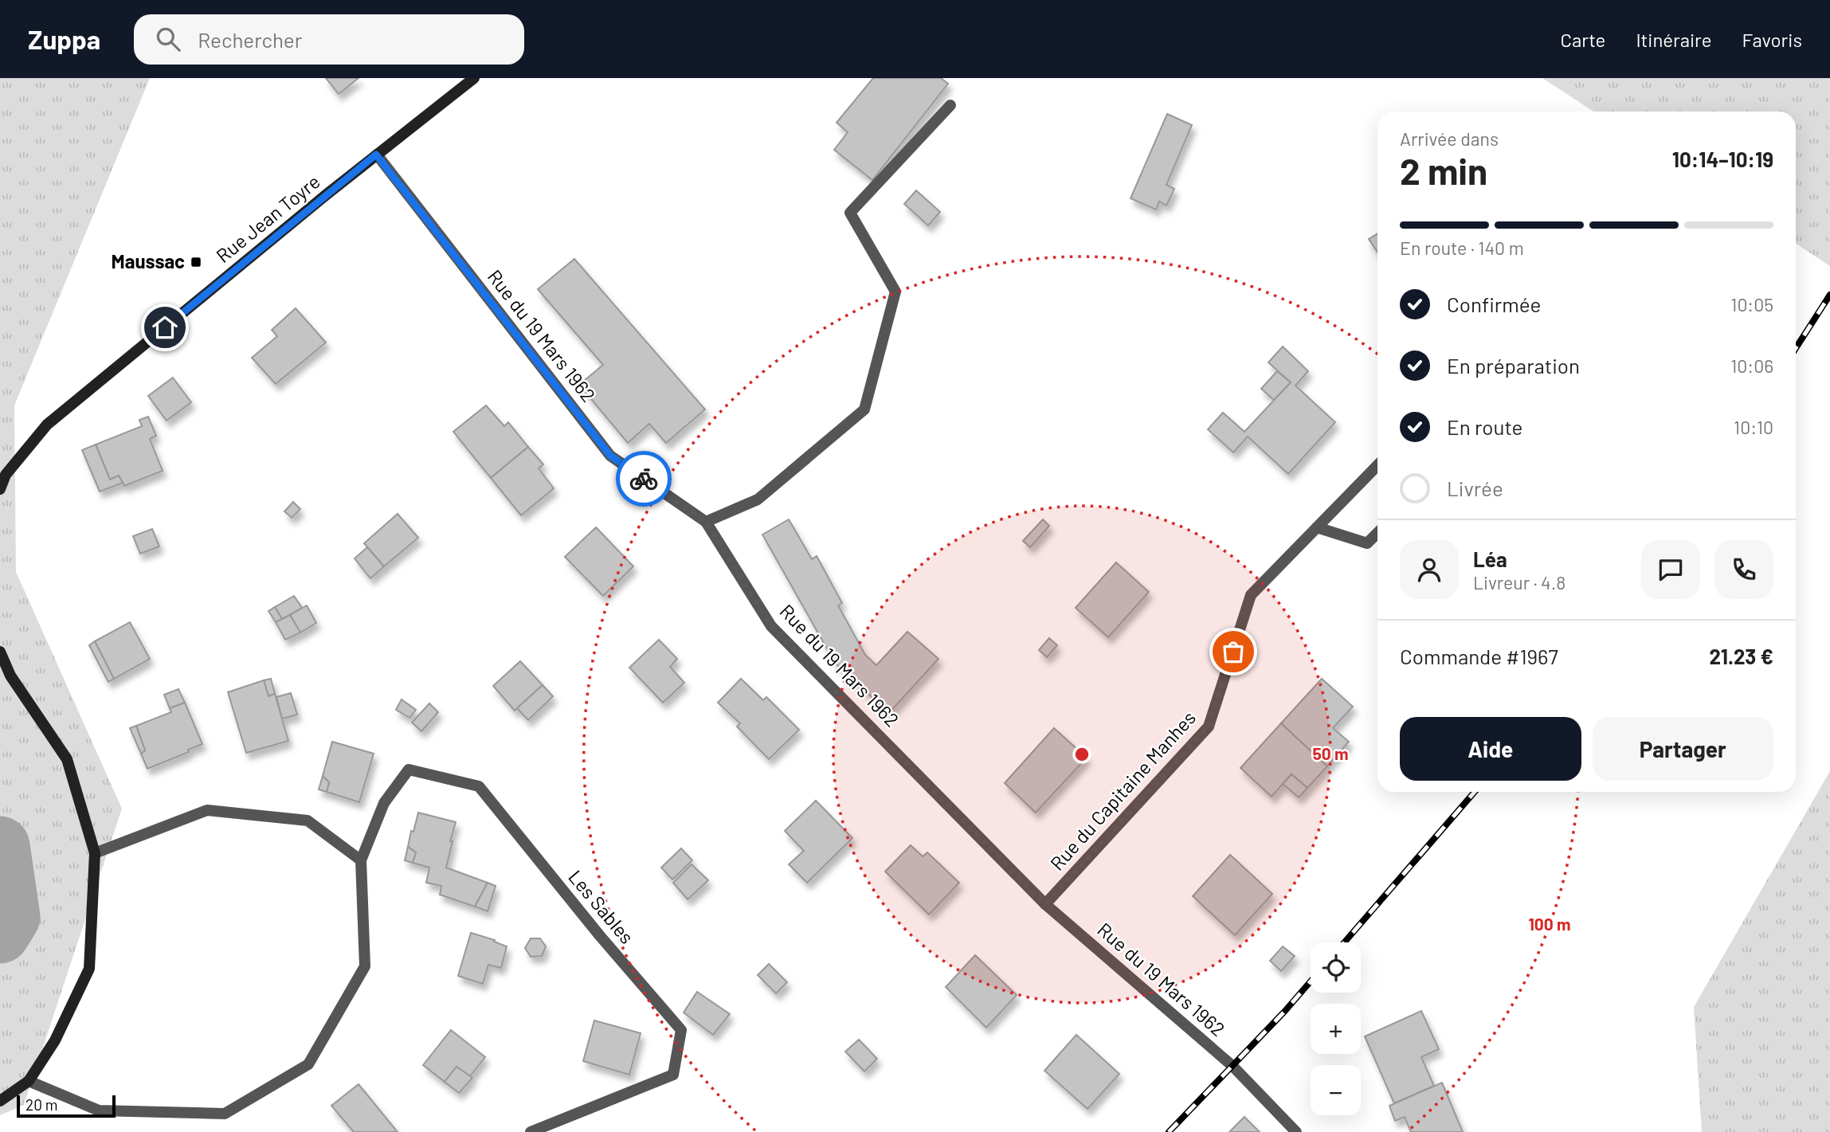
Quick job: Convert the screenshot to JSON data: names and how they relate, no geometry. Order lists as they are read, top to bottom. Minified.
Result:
{"streets":{"street":["Rue Jean Toyre","Rue du 19 Mars 1962","Rue du Capitaine Manhes","Les Sables"]},"crossings":[["Rue Jean Toyre","Rue du 19 Mars 1962"],["Rue du 19 Mars 1962","Rue du Capitaine Manhes"]],"places":{"transit":["Maussac"]},"scale_bar":"20 m","page":{"header":"Zuppa","search":"Rechercher","nav":["Carte","Itinéraire","Favoris"],"heading":["2 min","Arrivée dans","10:14–10:19"],"panel":["Léa","Livreur · 4.8","Commande #1967","21.23 €"],"bar":"En route · 140 m","list":[["Confirmée","10:05"],["En préparation","10:06"],["En route","10:10"],"Livrée"],"buttons":["Aide","Partager"],"map_buttons":["+","−"],"scale":"20 m"},"rings":["50 m","100 m"]}
